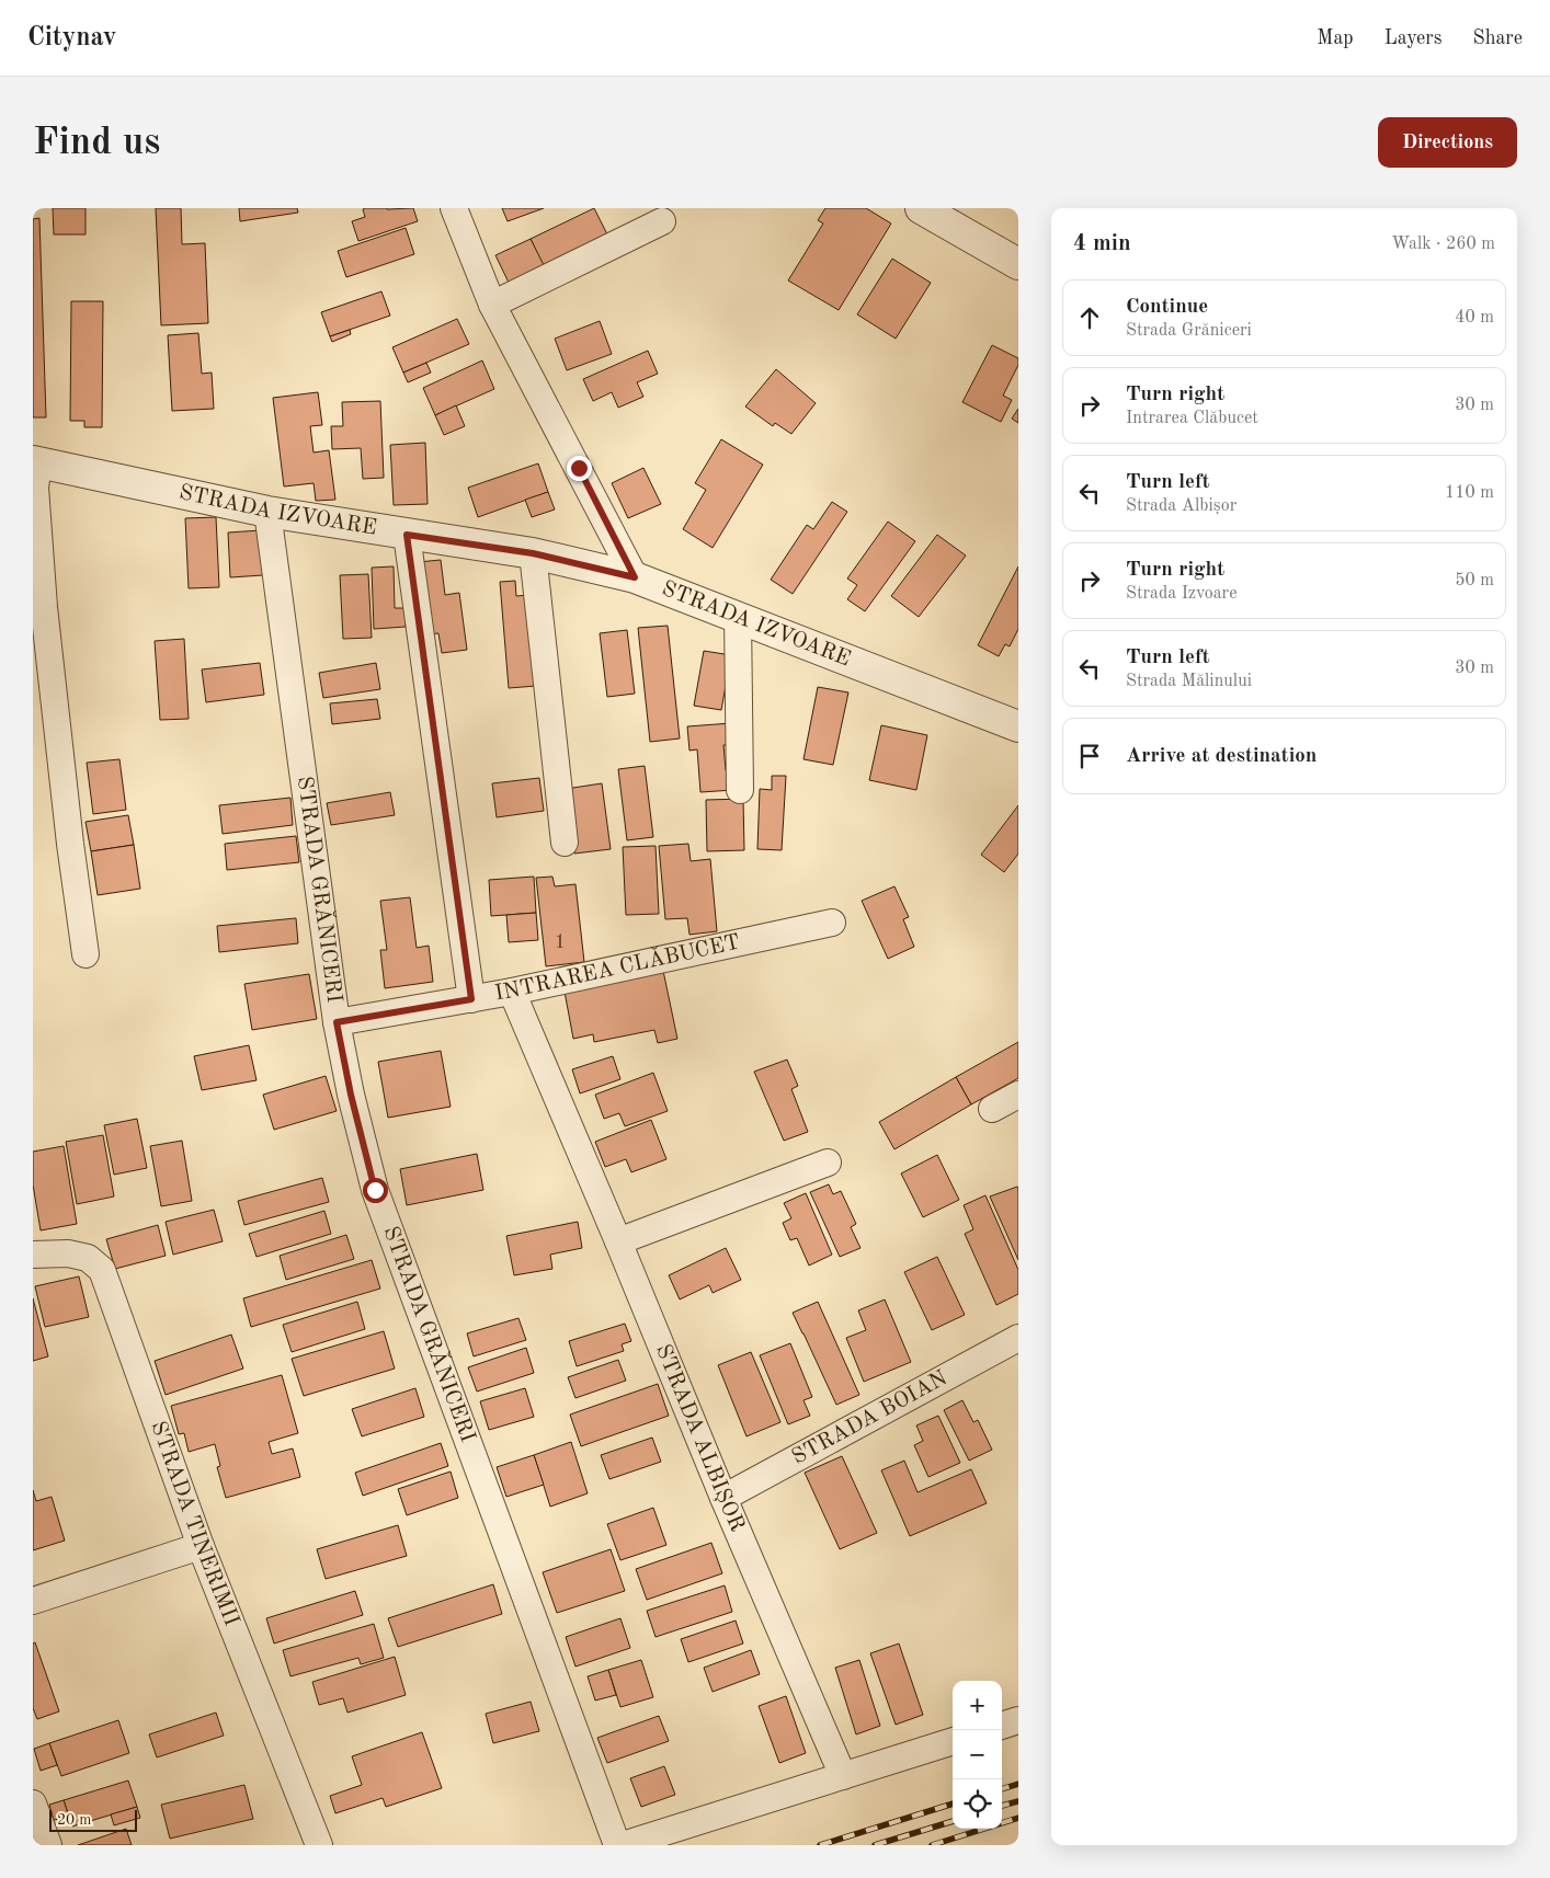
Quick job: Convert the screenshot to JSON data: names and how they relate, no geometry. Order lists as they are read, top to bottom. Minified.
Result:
{"streets":{"street":["STRADA IZVOARE","STRADA GRĂNICERI","INTRAREA CLĂBUCET","STRADA BOIAN","STRADA ALBIȘOR","STRADA TINERIMII"]},"crossings":[["STRADA IZVOARE","STRADA GRĂNICERI"],["STRADA GRĂNICERI","INTRAREA CLĂBUCET"],["INTRAREA CLĂBUCET","STRADA ALBIȘOR"],["STRADA BOIAN","STRADA ALBIȘOR"]],"house_numbers":["1"],"scale_bar":"20 m","page":{"header":"Citynav","nav":["Map","Layers","Share"],"buttons":"Directions","title":"Find us","heading":["4 min","Walk · 260 m"],"list":[["Continue","Strada Grăniceri","40 m"],["Turn right","Intrarea Clăbucet","30 m"],["Turn left","Strada Albișor","110 m"],["Turn right","Strada Izvoare","50 m"],["Turn left","Strada Mălinului","30 m"],"Arrive at destination"],"map_buttons":["+","−"],"scale":"20 m"}}
